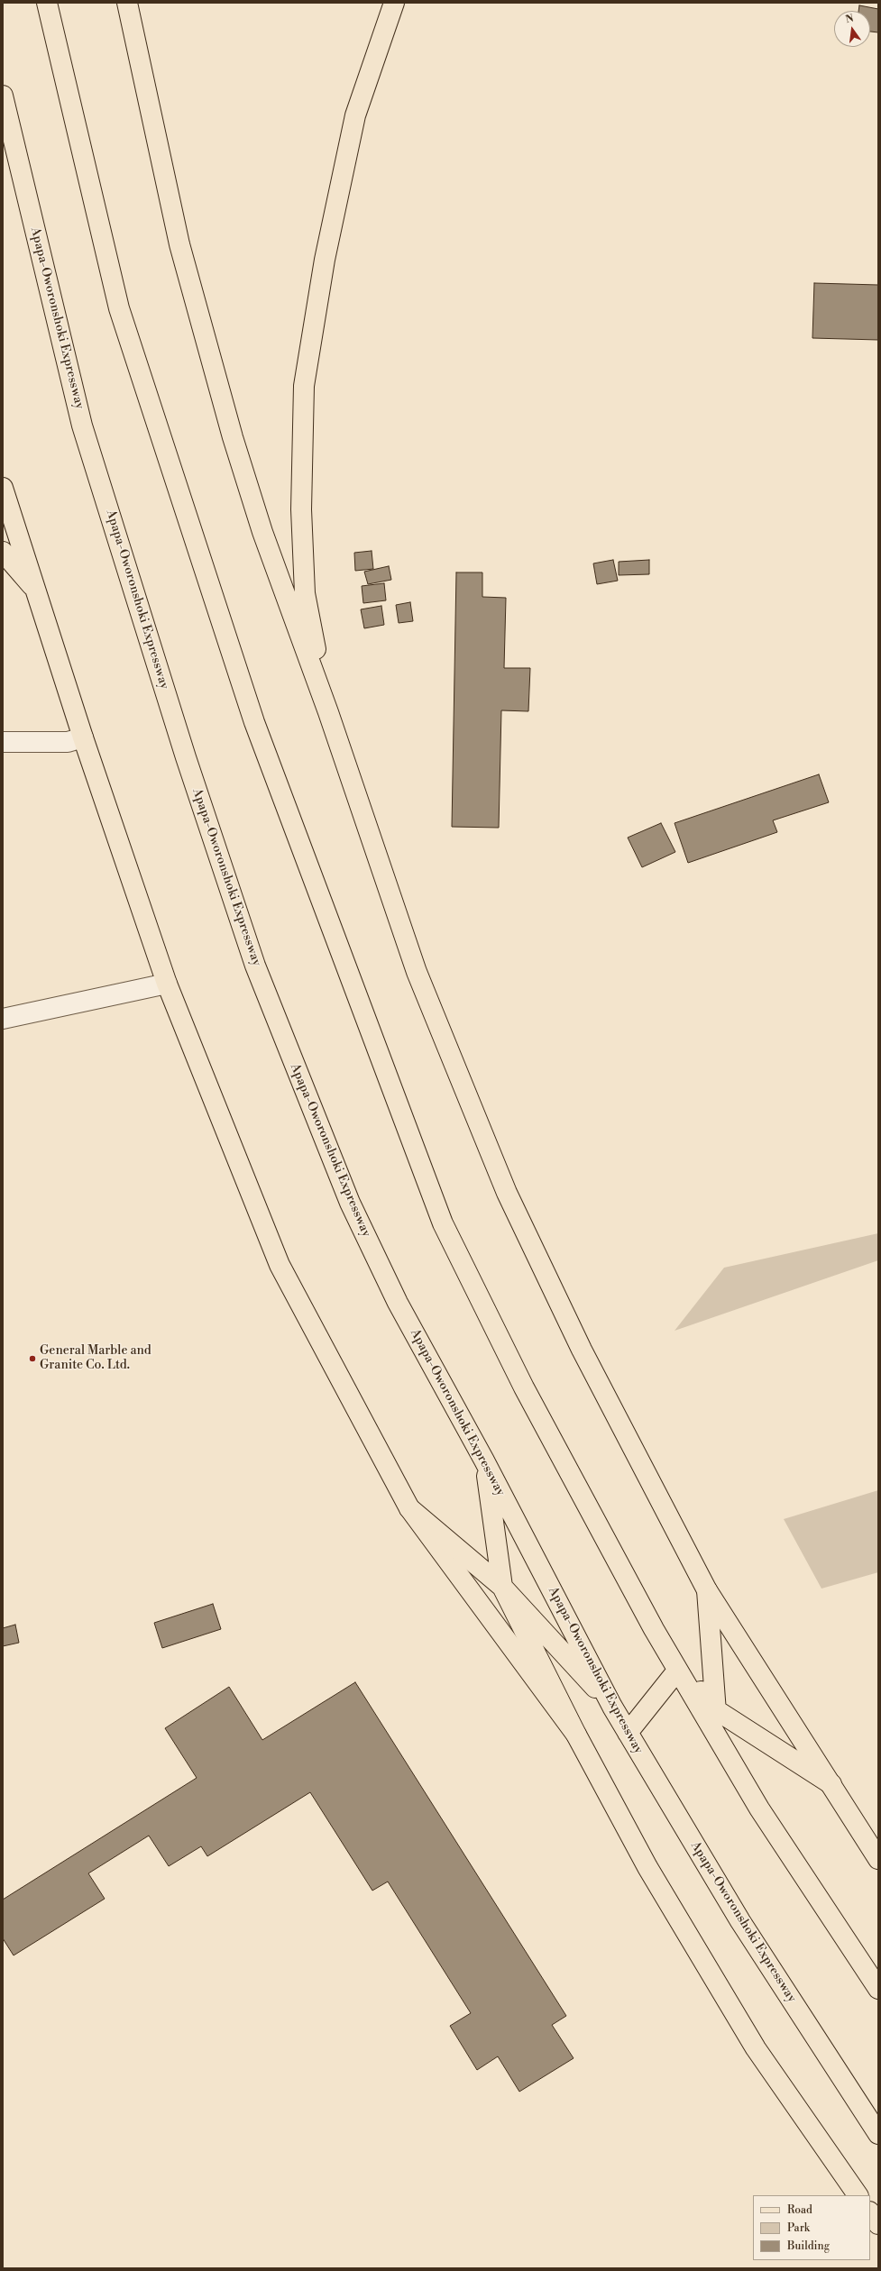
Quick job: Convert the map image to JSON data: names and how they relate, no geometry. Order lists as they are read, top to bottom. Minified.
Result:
{"streets":{"main road":["Apapa-Oworonshoki Expressway"]},"places":["General Marble and Granite Co. Ltd."],"legend":["Road","Park","Building"],"north":"top"}
